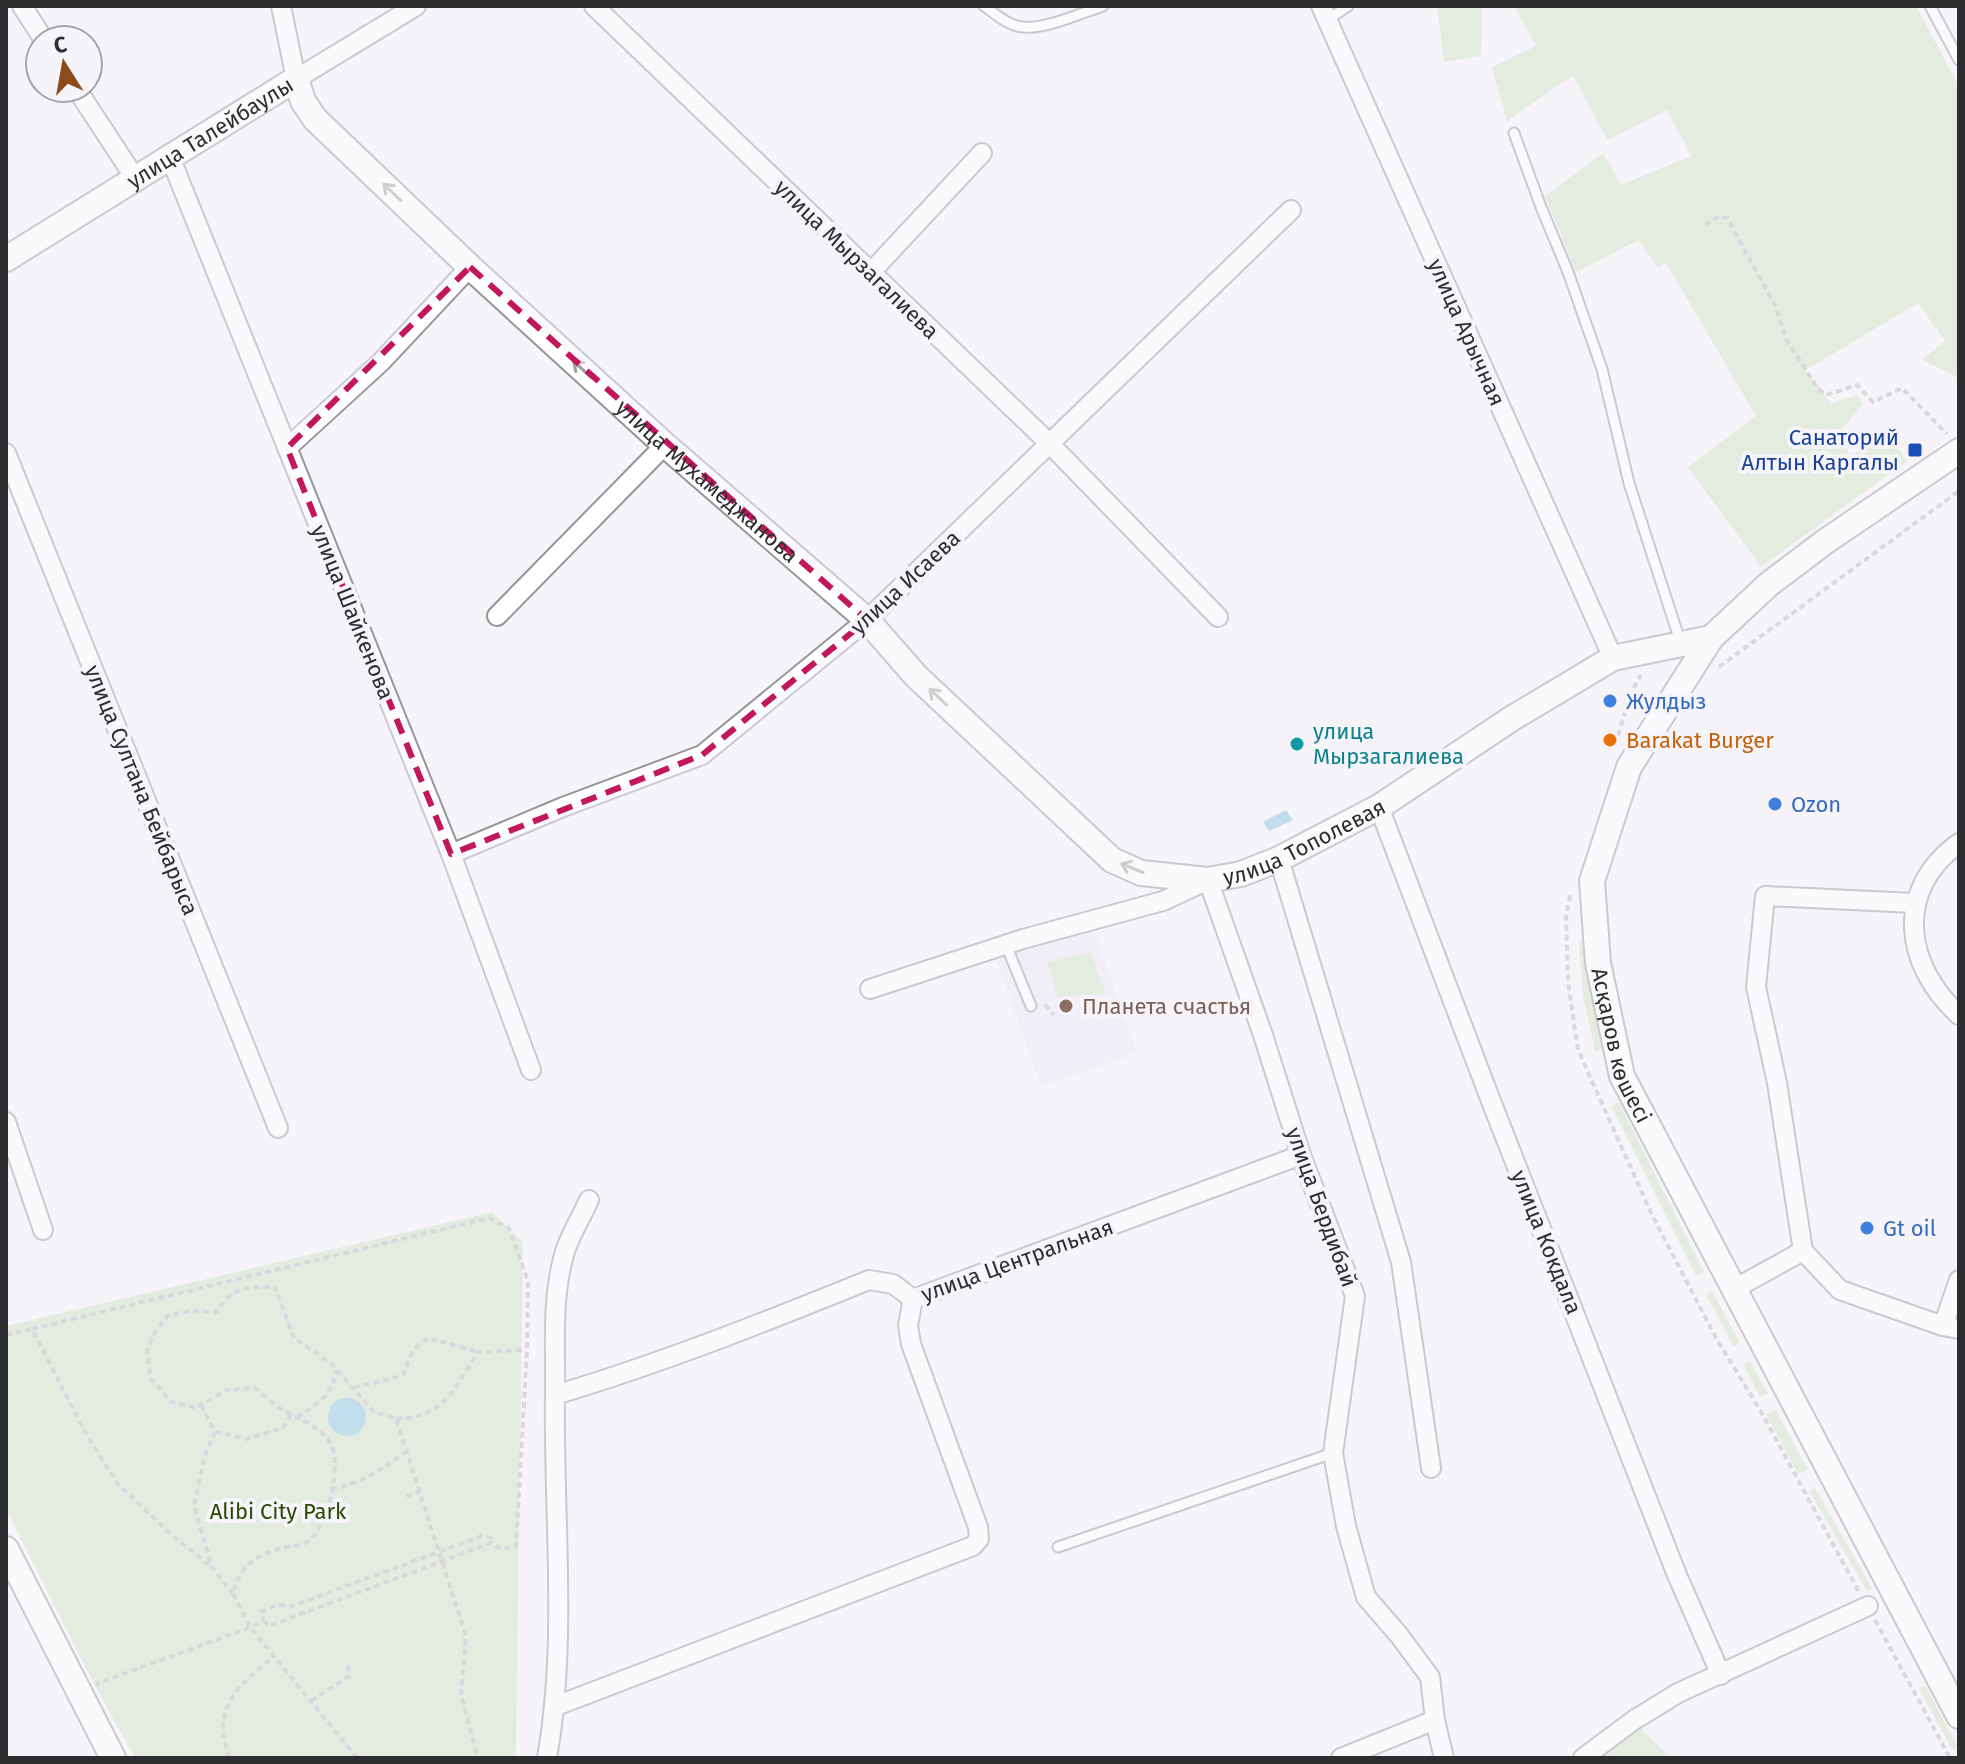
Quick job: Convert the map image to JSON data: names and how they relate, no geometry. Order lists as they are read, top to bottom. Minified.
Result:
{"streets":{"street":["улица Талейбаулы","улица Мырзагалиева","улица Арычная","улица Мухамеджанова","улица Исаева","улица Шайкенова","улица Султана Бейбарыса","улица Тополевая","Асқаров көшесі","улица Бердибай","улица Кокдала","улица Центральная"]},"crossings":[["улица Талейбаулы","улица Мухамеджанова"],["улица Талейбаулы","улица Шайкенова"],["улица Мырзагалиева","улица Исаева"],["улица Арычная","улица Тополевая"],["улица Мухамеджанова","улица Исаева"],["улица Мухамеджанова","улица Тополевая"],["улица Мухамеджанова","улица Бердибай"],["улица Исаева","улица Шайкенова"],["улица Тополевая","Асқаров көшесі"],["улица Тополевая","улица Бердибай"],["улица Тополевая","улица Кокдала"],["улица Бердибай","улица Центральная"]],"one_way":["улица Мухамеджанова"],"parks":["Alibi City Park"],"places":{"transit":["Санаторий Алтын Каргалы"],"other":["Жулдыз","Barakat Burger","улица Мырзагалиева","Ozon","Планета счастья","Gt oil"]},"north":"top"}
